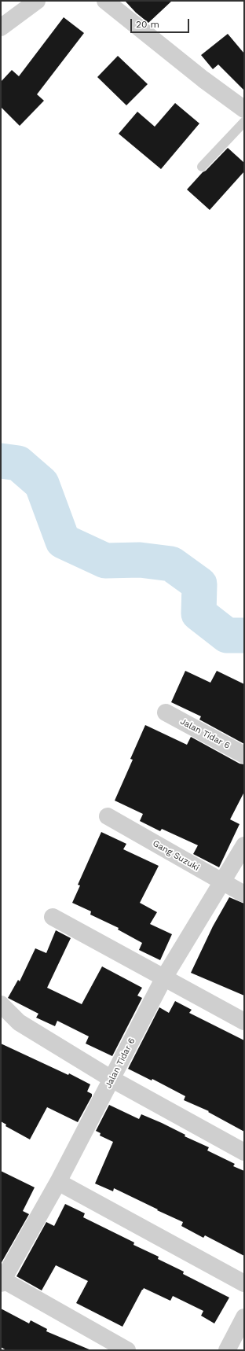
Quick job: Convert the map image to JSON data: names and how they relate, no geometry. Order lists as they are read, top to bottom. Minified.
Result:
{"streets":{"street":["Jalan Tidar 6","Gang Suzuki"]},"crossings":[["Jalan Tidar 6","Gang Suzuki"]],"scale_bar":"20 m"}
